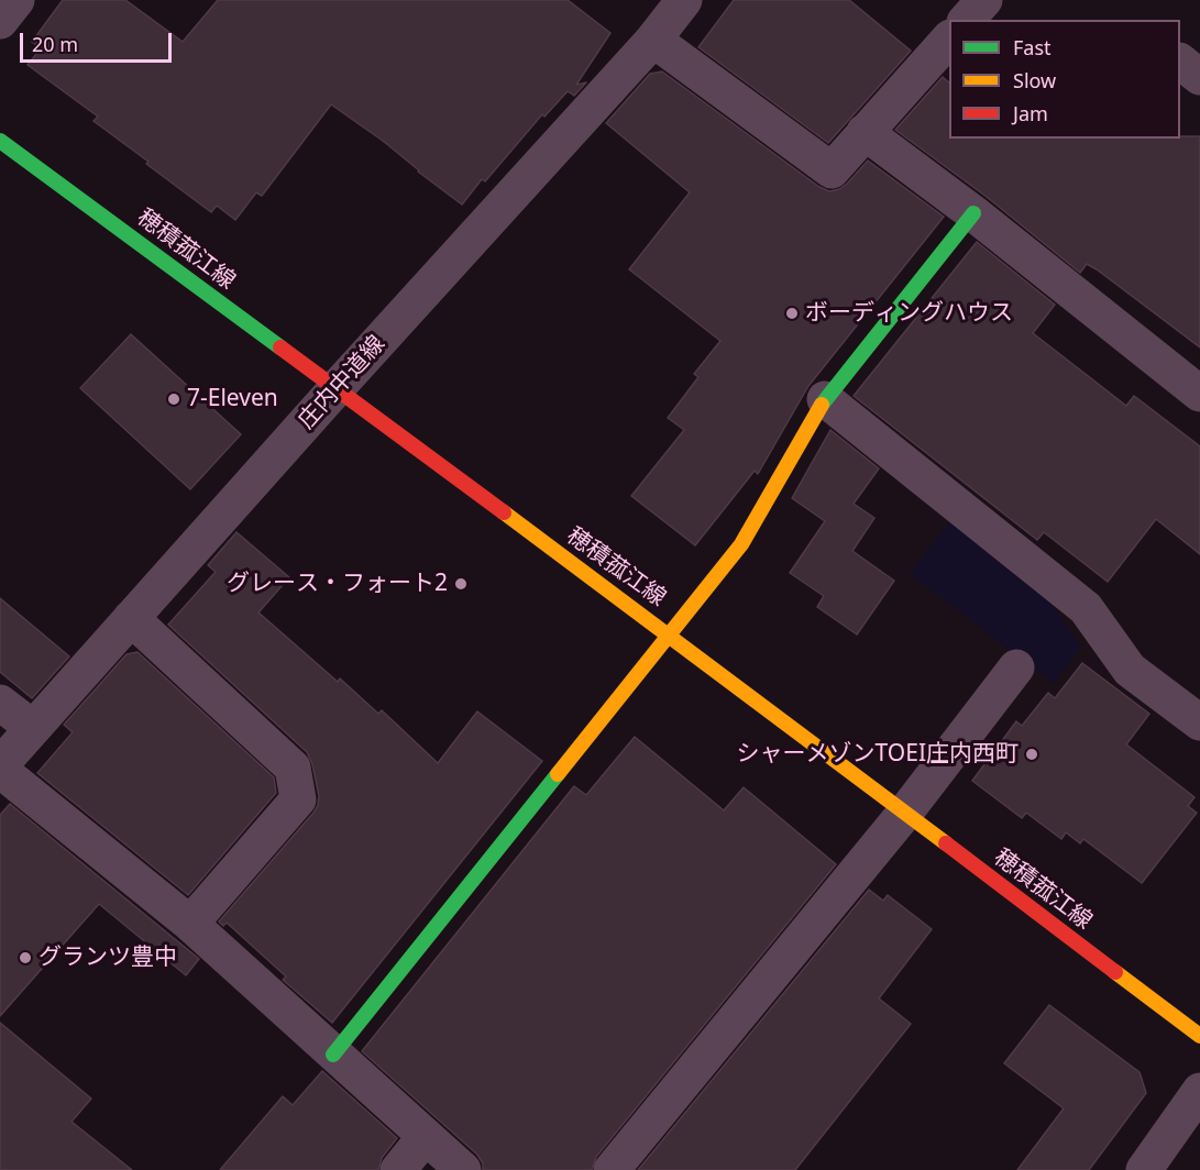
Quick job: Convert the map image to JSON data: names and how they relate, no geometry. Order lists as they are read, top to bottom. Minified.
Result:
{"streets":{"street":["穂積菰江線","庄内中道線"]},"crossings":[["穂積菰江線","庄内中道線"]],"places":["ボーディングハウス","7-Eleven","グレース・フォート2","シャーメゾンTOEI庄内西町","グランツ豊中"],"legend":["Fast","Slow","Jam"],"scale_bar":"20 m"}
